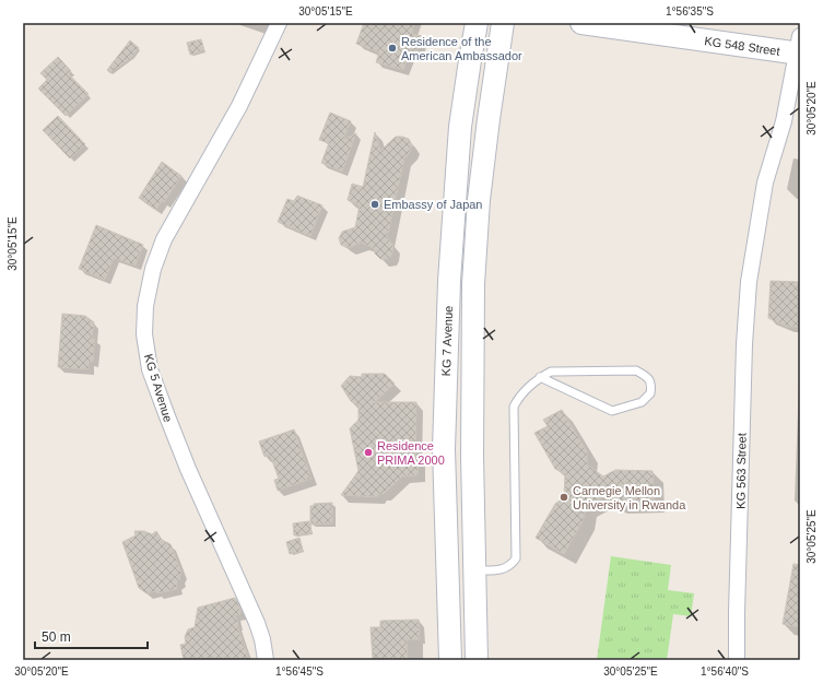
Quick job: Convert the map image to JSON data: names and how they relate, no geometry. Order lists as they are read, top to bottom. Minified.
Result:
{"streets":{"main road":["KG 548 Street","KG 7 Avenue"],"street":["KG 5 Avenue","KG 563 Street"]},"crossings":[["KG 548 Street","KG 563 Street"]],"places":["Residence of the American Ambassador","Embassy of Japan","Residence PRIMA 2000","Carnegie Mellon University in Rwanda"],"scale_bar":"50 m","coordinates":["30°05'15\"E","1°56'35\"S","30°05'20\"E","30°05'25\"E","1°56'45\"S","1°56'40\"S"]}
